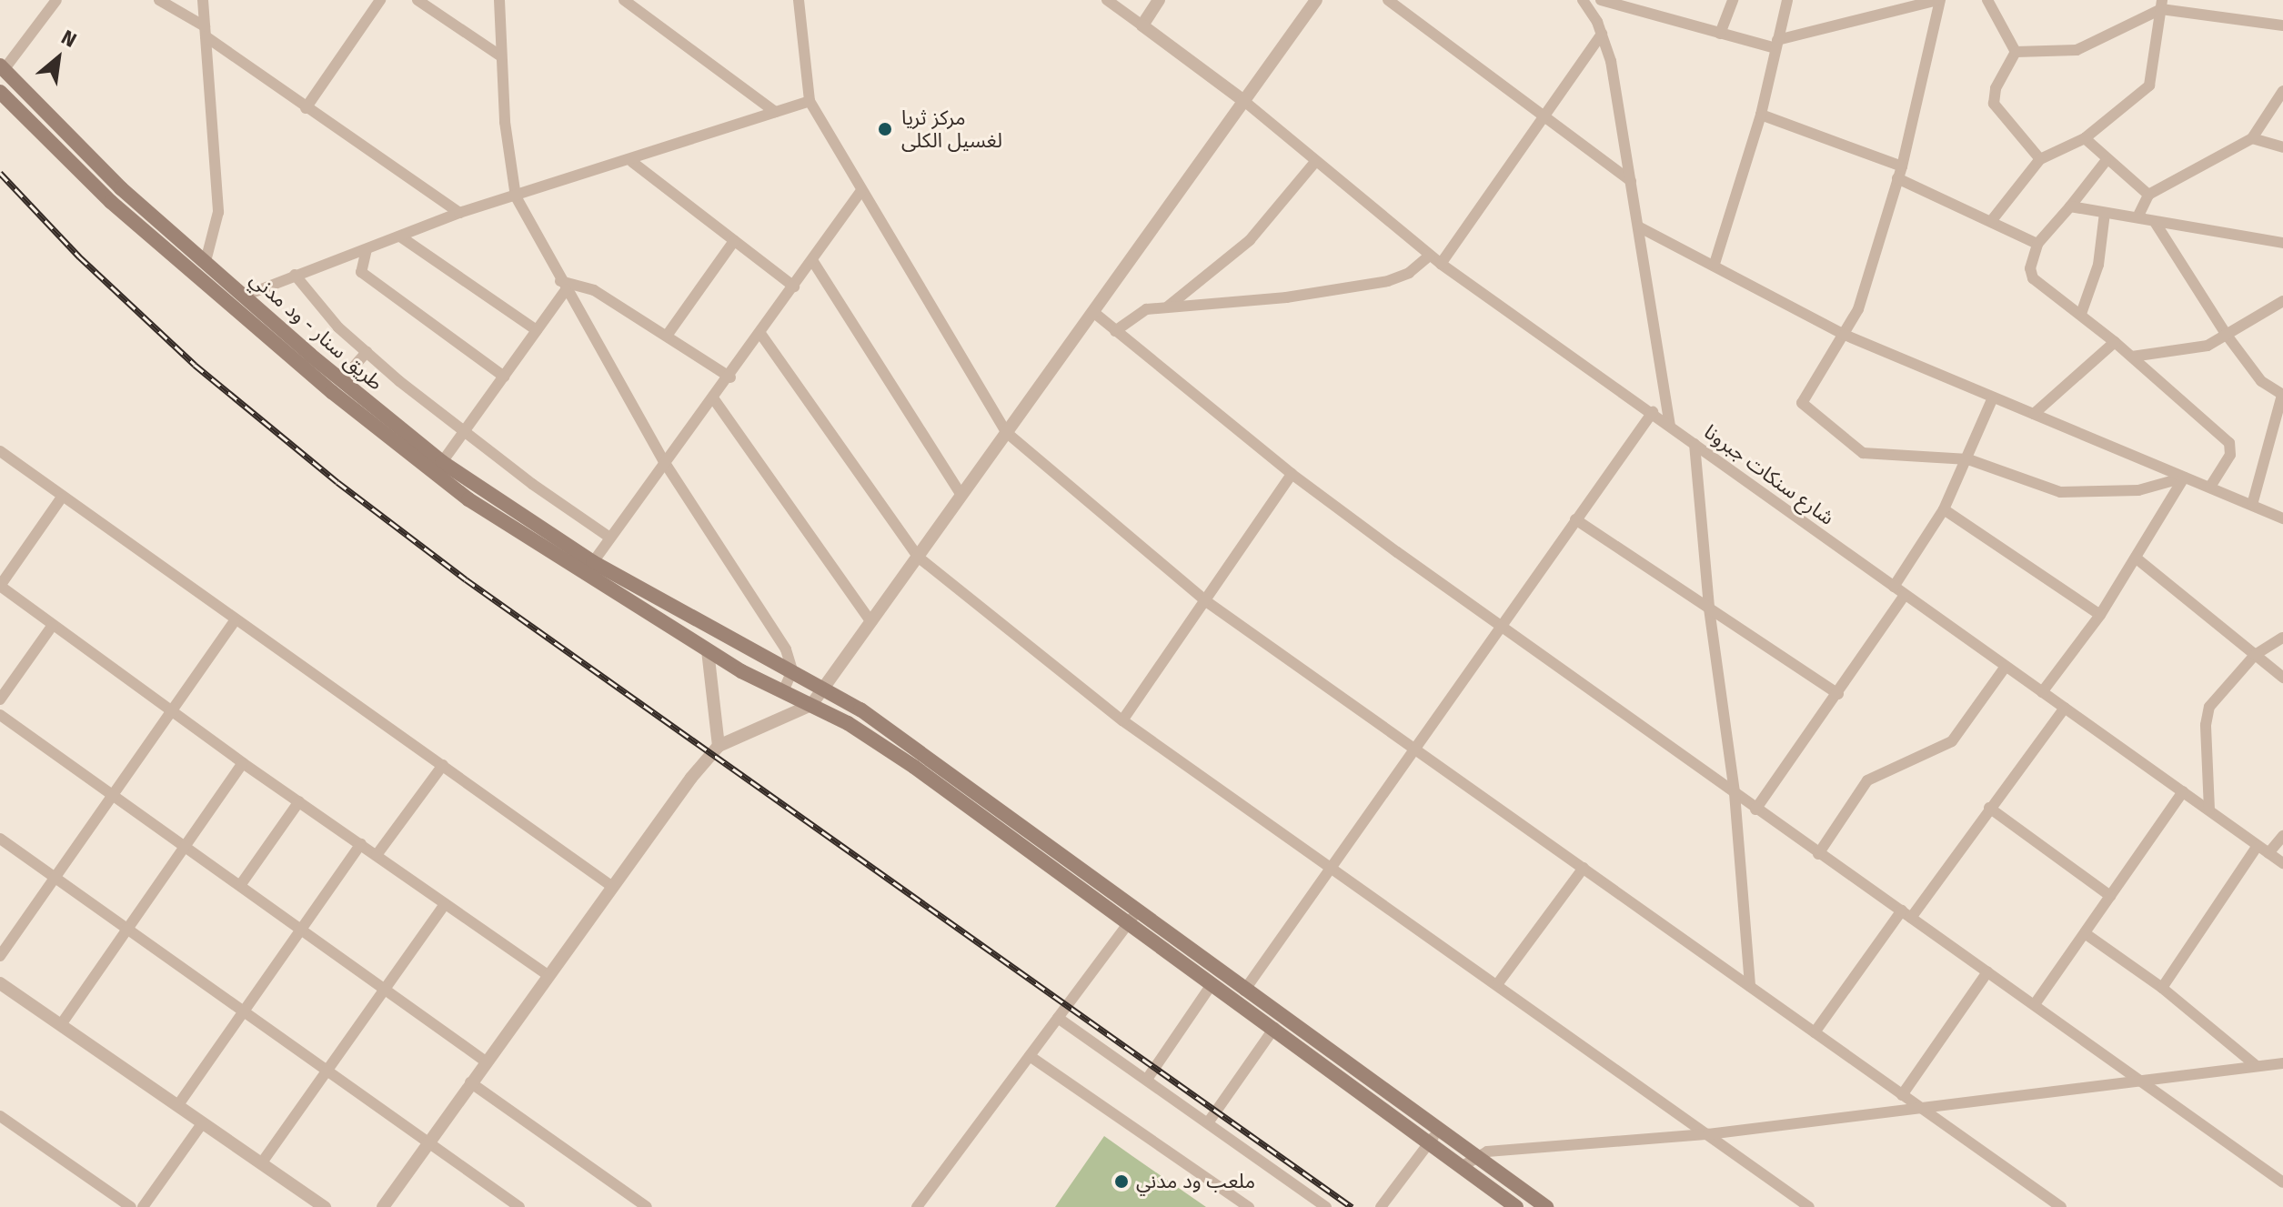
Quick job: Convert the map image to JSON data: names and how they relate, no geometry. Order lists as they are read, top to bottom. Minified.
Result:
{"streets":{"main road":["طريق سنار - ود مدني"],"street":["شارع سنكات جبرونا"]},"places":["مركز ثريا لغسيل الكلى","ملعب ود مدني"],"north":"top right"}
